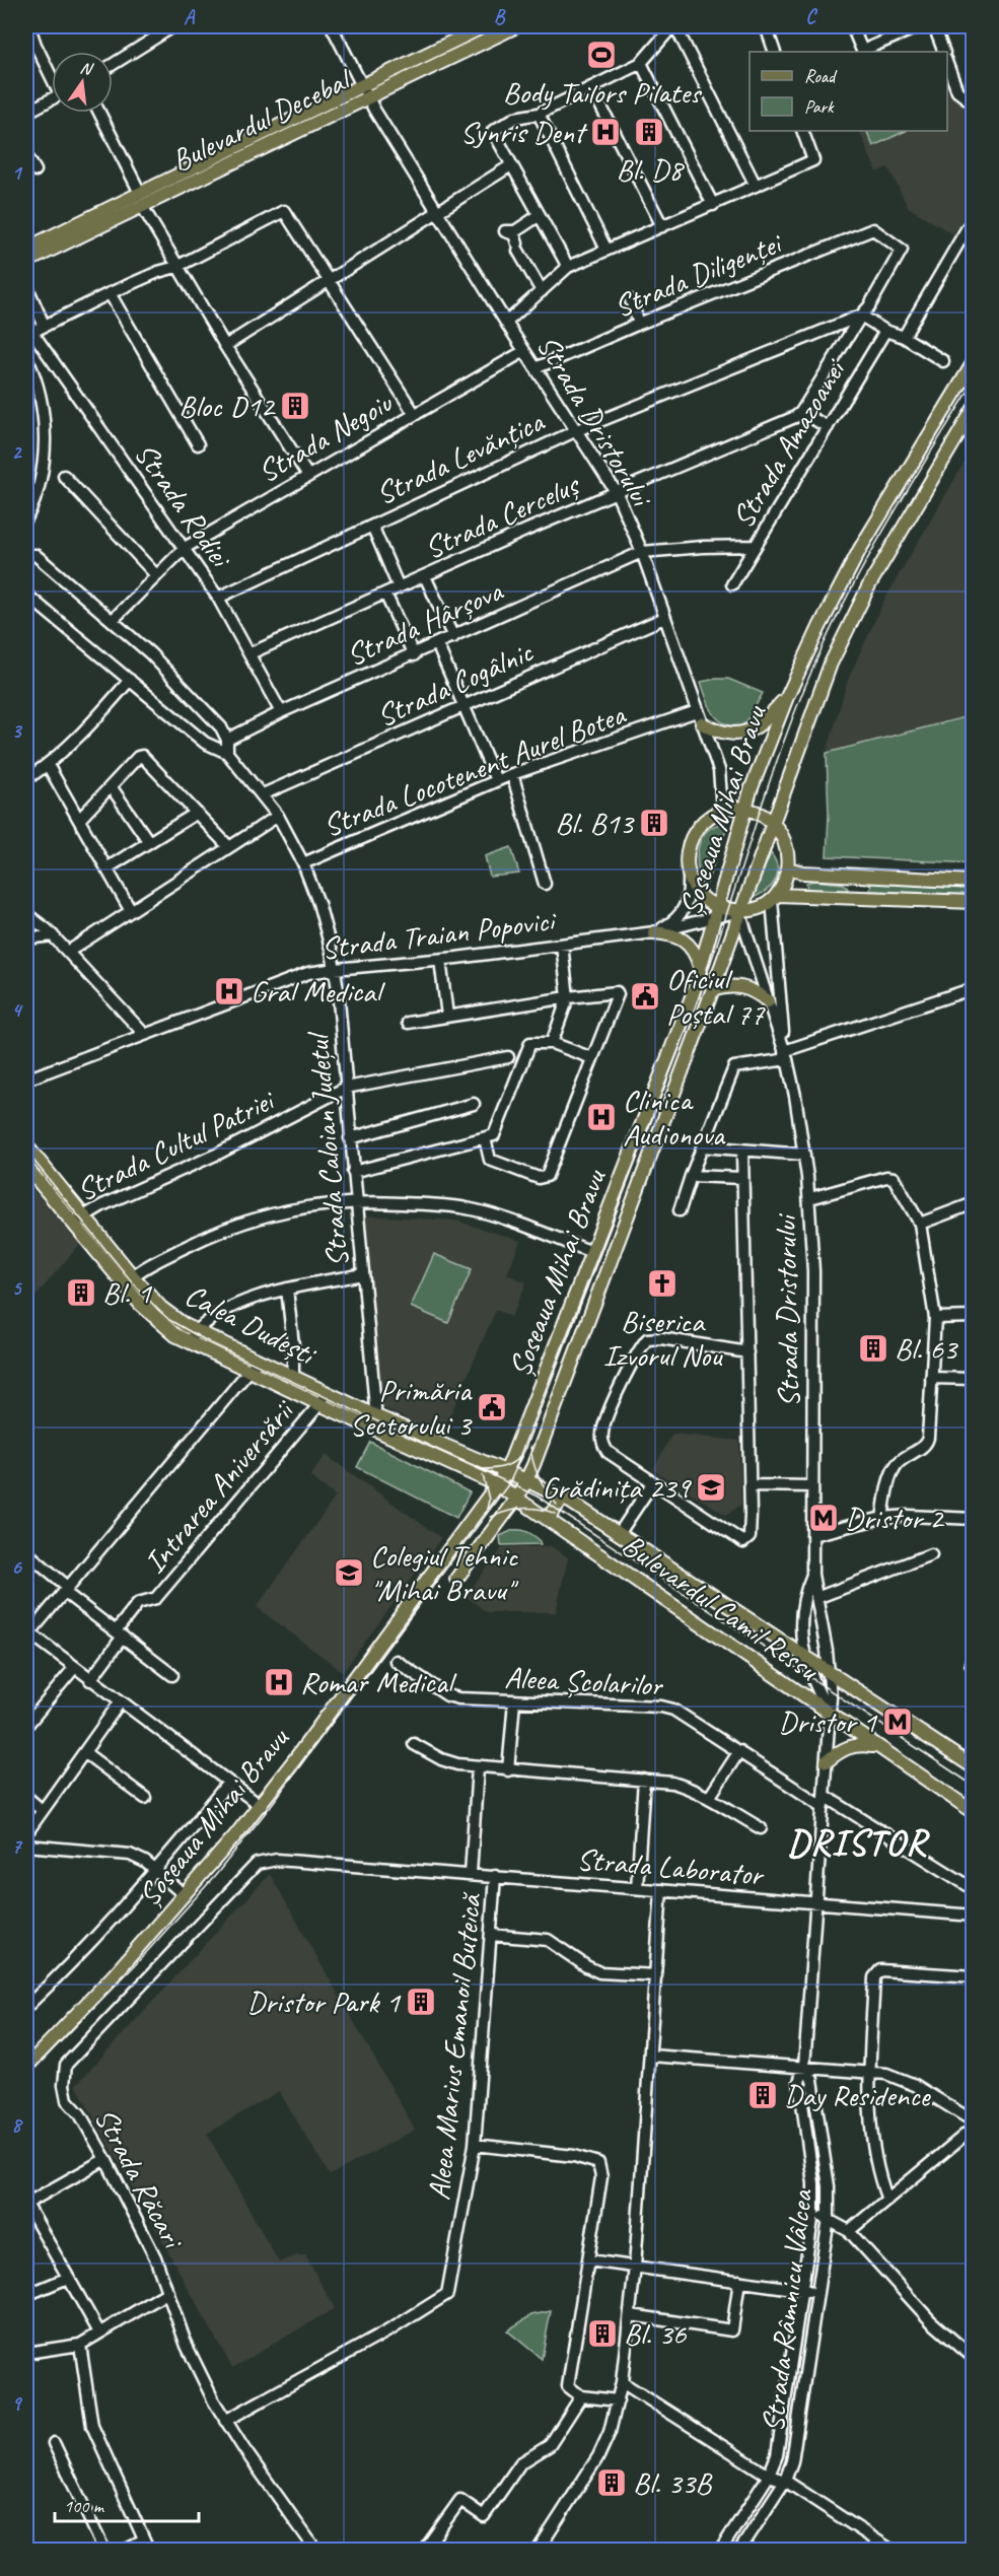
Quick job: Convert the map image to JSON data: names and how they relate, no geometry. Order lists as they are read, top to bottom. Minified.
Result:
{"streets":{"main road":["Bulevardul Decebal","Șoseaua Mihai Bravu","Calea Dudești","Bulevardul Camil Ressu"],"street":["Strada Diligenței","Strada Dristorului","Strada Negoiu","Strada Amazoanei","Strada Levănțica","Strada Rodiei","Strada Cerceluș","Strada Hârșova","Strada Cogâlnic","Strada Locotenent Aurel Botea","Strada Traian Popovici","Strada Cultul Patriei","Strada Caloian Județul","Intrarea Aniversării","Aleea Școlarilor","Strada Laborator","Aleea Marius Emanoil Buteică","Strada Răcari","Strada Râmnicu Vâlcea"]},"crossings":[["Bulevardul Decebal","Strada Dristorului"],["Strada Diligenței","Strada Dristorului"],["Strada Diligenței","Strada Levănțica"],["Strada Dristorului","Strada Negoiu"],["Strada Dristorului","Strada Levănțica"],["Strada Dristorului","Strada Cerceluș"],["Strada Dristorului","Strada Hârșova"],["Strada Dristorului","Strada Cogâlnic"],["Strada Dristorului","Strada Locotenent Aurel Botea"],["Strada Dristorului","Șoseaua Mihai Bravu"],["Strada Dristorului","Bulevardul Camil Ressu"],["Strada Dristorului","Strada Râmnicu Vâlcea"],["Strada Negoiu","Strada Rodiei"],["Strada Amazoanei","Strada Hârșova"],["Strada Levănțica","Strada Rodiei"],["Strada Rodiei","Strada Cerceluș"],["Strada Rodiei","Strada Hârșova"],["Strada Cogâlnic","Strada Caloian Județul"],["Strada Locotenent Aurel Botea","Strada Caloian Județul"],["Șoseaua Mihai Bravu","Strada Traian Popovici"],["Șoseaua Mihai Bravu","Calea Dudești"],["Șoseaua Mihai Bravu","Bulevardul Camil Ressu"],["Strada Traian Popovici","Strada Caloian Județul"],["Strada Cultul Patriei","Strada Caloian Județul"],["Strada Cultul Patriei","Calea Dudești"],["Strada Caloian Județul","Calea Dudești"],["Calea Dudești","Intrarea Aniversării"],["Calea Dudești","Bulevardul Camil Ressu"],["Bulevardul Camil Ressu","Strada Râmnicu Vâlcea"],["Aleea Școlarilor","Strada Râmnicu Vâlcea"],["Strada Laborator","Aleea Marius Emanoil Buteică"],["Strada Laborator","Strada Răcari"],["Strada Laborator","Strada Râmnicu Vâlcea"],["Aleea Marius Emanoil Buteică","Strada Răcari"]],"districts":["DRISTOR"],"places":{"sports":["Body Tailors Pilates"],"hospital":["Synris Dent","Gral Medical","Clinica Audionova","Romar Medical"],"building":["Bl. D8","Bloc D12","Bl. B13","Bl. 1","Bl. 63","Dristor Park 1","Day Residence","Bl. 36","Bl. 33B"],"public building":["Oficiul Poștal 77","Primăria Sectorului 3"],"church":["Biserica Izvorul Nou"],"school or university":["Grădinița 239","Colegiul Tehnic \"Mihai Bravu\""],"metro station":["Dristor 2","Dristor 1"]},"legend":["Road","Park"],"scale_bar":"100 m","north":"top","grid":{"columns":["A","B","C"],"rows":["1","2","3","4","5","6","7","8","9"]}}
